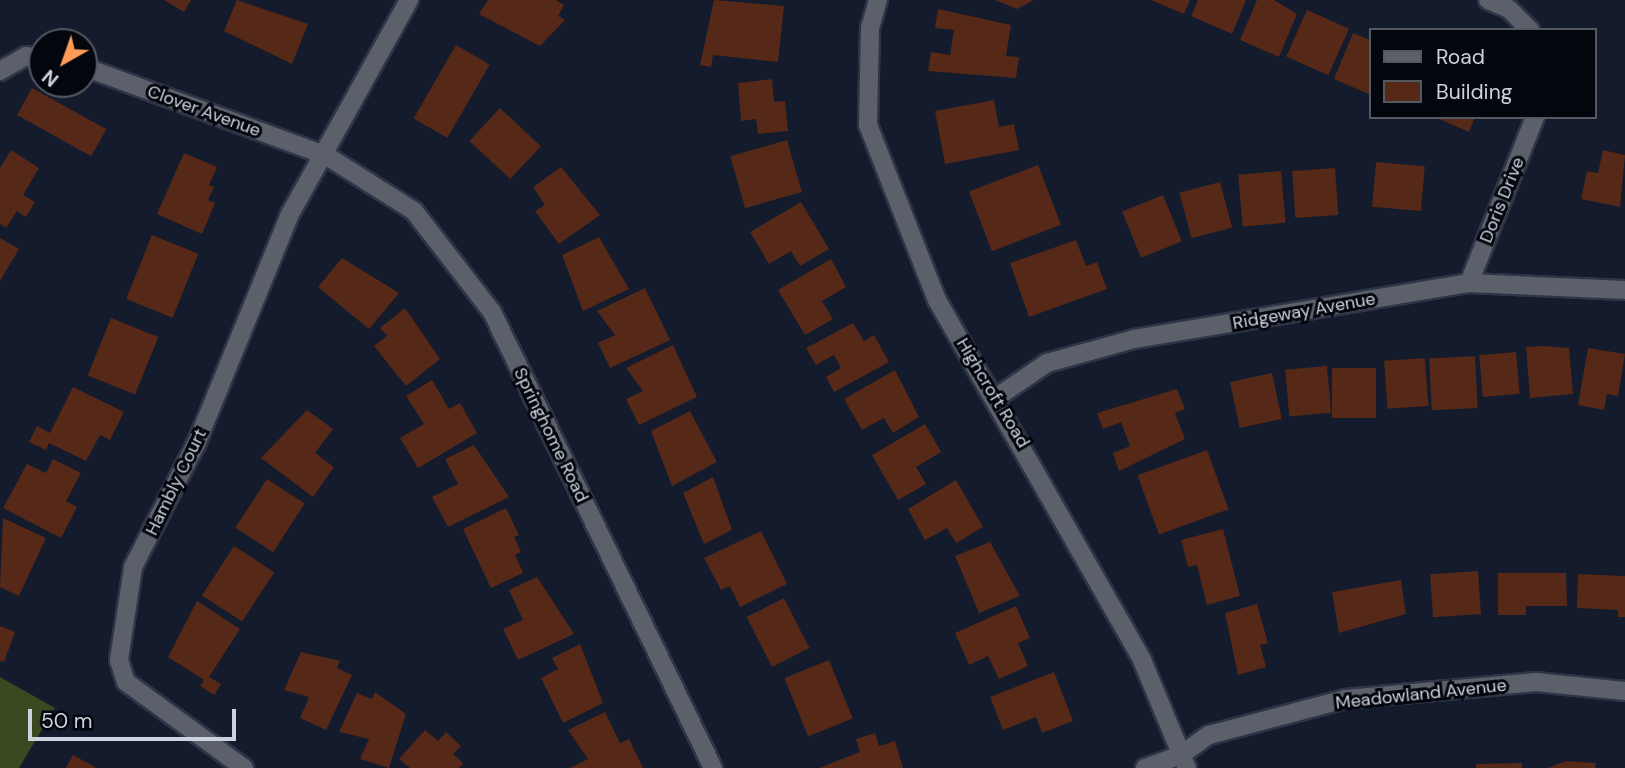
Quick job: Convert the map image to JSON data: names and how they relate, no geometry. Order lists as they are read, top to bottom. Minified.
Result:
{"streets":{"street":["Clover Avenue","Doris Drive","Ridgeway Avenue","Highcroft Road","Springhome Road","Hambly Court","Meadowland Avenue"]},"crossings":[["Clover Avenue","Springhome Road"],["Clover Avenue","Hambly Court"],["Doris Drive","Ridgeway Avenue"],["Ridgeway Avenue","Highcroft Road"],["Highcroft Road","Meadowland Avenue"],["Springhome Road","Hambly Court"]],"legend":["Road","Building"],"scale_bar":"50 m","north":"bottom left"}
